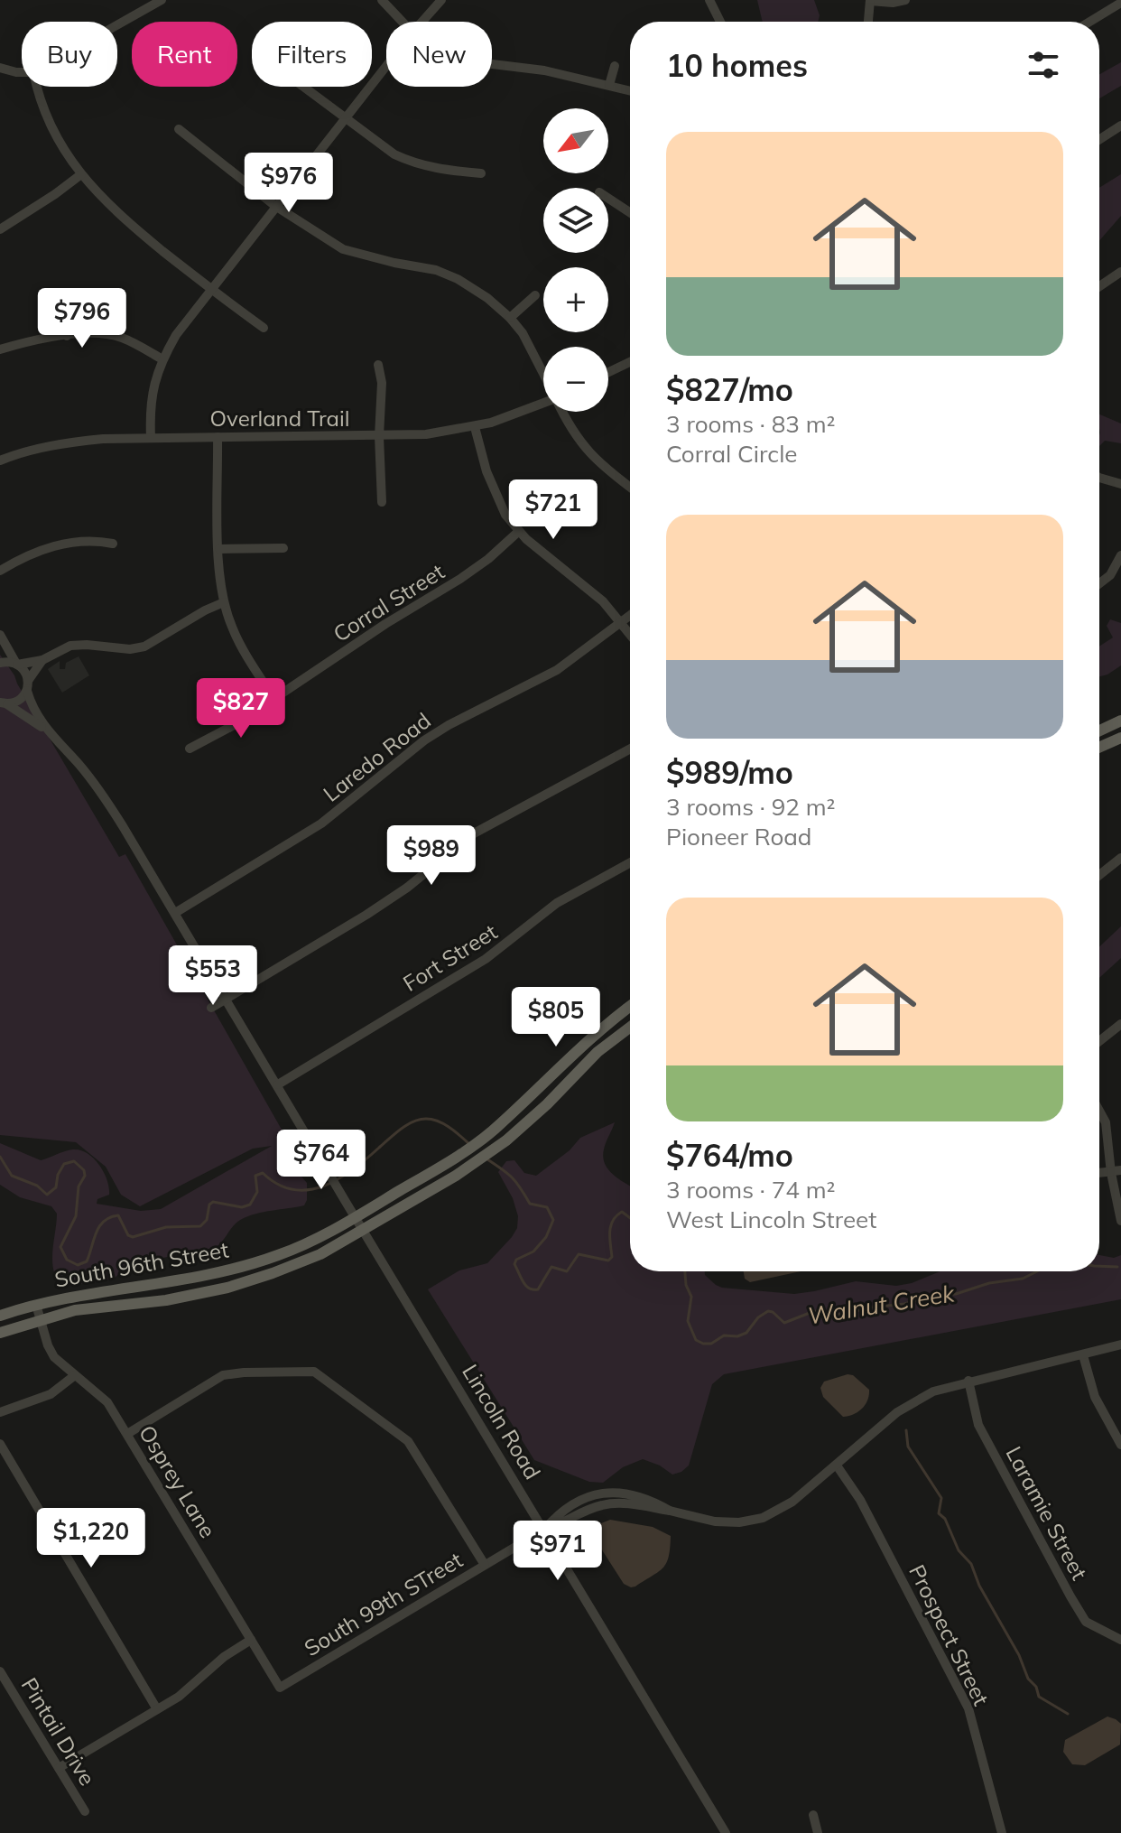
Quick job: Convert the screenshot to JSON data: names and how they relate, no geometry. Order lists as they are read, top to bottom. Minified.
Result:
{"streets":{"main road":["South 96th Street"],"street":["Overland Trail","Corral Street","Laredo Road","Fort Street","Lincoln Road","Osprey Lane","Laramie Street","South 99th STreet","Prospect Street","Pintail Drive"]},"crossings":[["Laredo Road","Lincoln Road"],["Fort Street","Lincoln Road"],["South 96th Street","Lincoln Road"],["South 96th Street","Osprey Lane"],["Lincoln Road","South 99th STreet"],["Osprey Lane","South 99th STreet"]],"water":["Walnut Creek"],"north":"bottom left","page":{"chip":["Buy","Rent","Filters","New"],"heading":"10 homes","map_buttons":["+","−"],"list":[{"name":"$827/mo","note":"3 rooms · 83 m² · Corral Circle"},{"name":"$989/mo","note":"3 rooms · 92 m² · Pioneer Road"},{"name":"$764/mo","note":"3 rooms · 74 m² · West Lincoln Street"}],"price":["$976","$796","$721","$827","$989","$553","$805","$764","$1,220","$971"]}}
